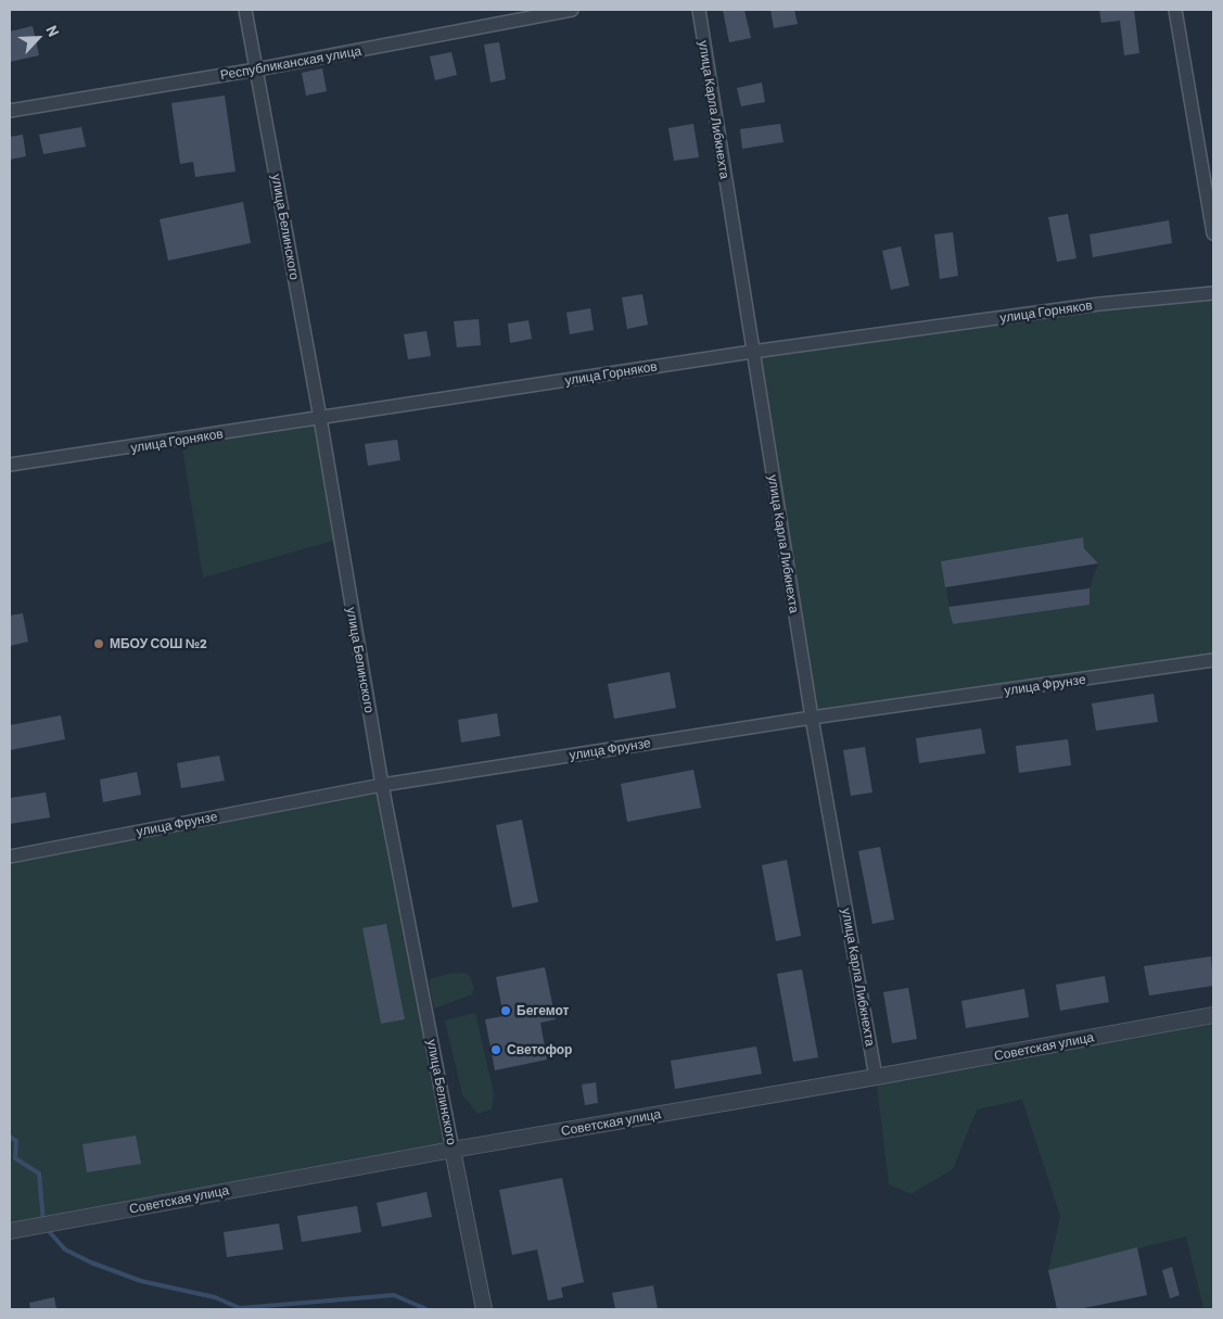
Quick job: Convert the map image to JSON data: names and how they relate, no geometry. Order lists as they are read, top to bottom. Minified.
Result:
{"streets":{"street":["Республиканская улица","улица Карла Либкнехта","улица Белинского","улица Горняков","улица Фрунзе","Советская улица"]},"crossings":[["Республиканская улица","улица Белинского"],["улица Карла Либкнехта","улица Горняков"],["улица Карла Либкнехта","улица Фрунзе"],["улица Карла Либкнехта","Советская улица"],["улица Белинского","улица Горняков"],["улица Белинского","улица Фрунзе"],["улица Белинского","Советская улица"]],"places":["МБОУ СОШ №2","Бегемот","Светофор"],"north":"top right"}
